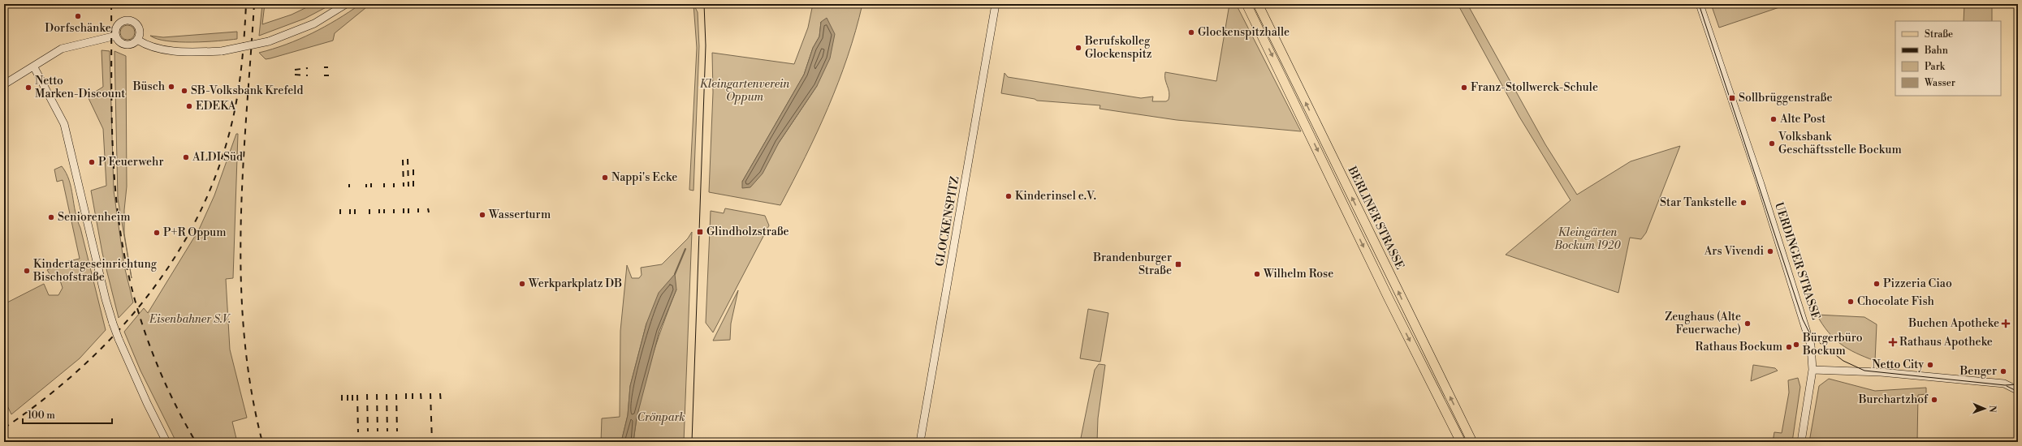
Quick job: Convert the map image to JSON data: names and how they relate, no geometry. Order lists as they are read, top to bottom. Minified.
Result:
{"streets":{"main road":["BERLINER STRASSE","GLOCKENSPITZ","UERDINGER STRASSE"]},"parks":["Kleingartenverein Oppum","Kleingärten Bockum 1920","Eisenbahner S.V.","Crönpark"],"places":{"other":["Dorfschänke","Glockenspitzhalle","Berufskolleg Glockenspitz","Büsch","Netto Marken-Discount","Franz-Stollwerck-Schule","SB-Volksbank Krefeld","EDEKA","Alte Post","Volksbank Geschäftsstelle Bockum","ALDI Süd","P Feuerwehr","Nappi's Ecke","Kinderinsel e.V.","Star Tankstelle","Wasserturm","Seniorenheim","P+R Oppum","Ars Vivendi","Kindertageseinrichtung Bischofstraße","Wilhelm Rose","Werkparkplatz DB","Pizzeria Ciao","Chocolate Fish","Zeughaus (Alte Feuerwache)","Bürgerbüro Bockum","Rathaus Bockum","Netto City","Benger","Burchartzhof"],"transit":["Sollbrüggenstraße","Glindholzstraße","Brandenburger Straße"],"health":["Buchen Apotheke","Rathaus Apotheke"]},"legend":["Straße","Bahn","Park","Wasser"],"scale_bar":"100 m","north":"right"}
